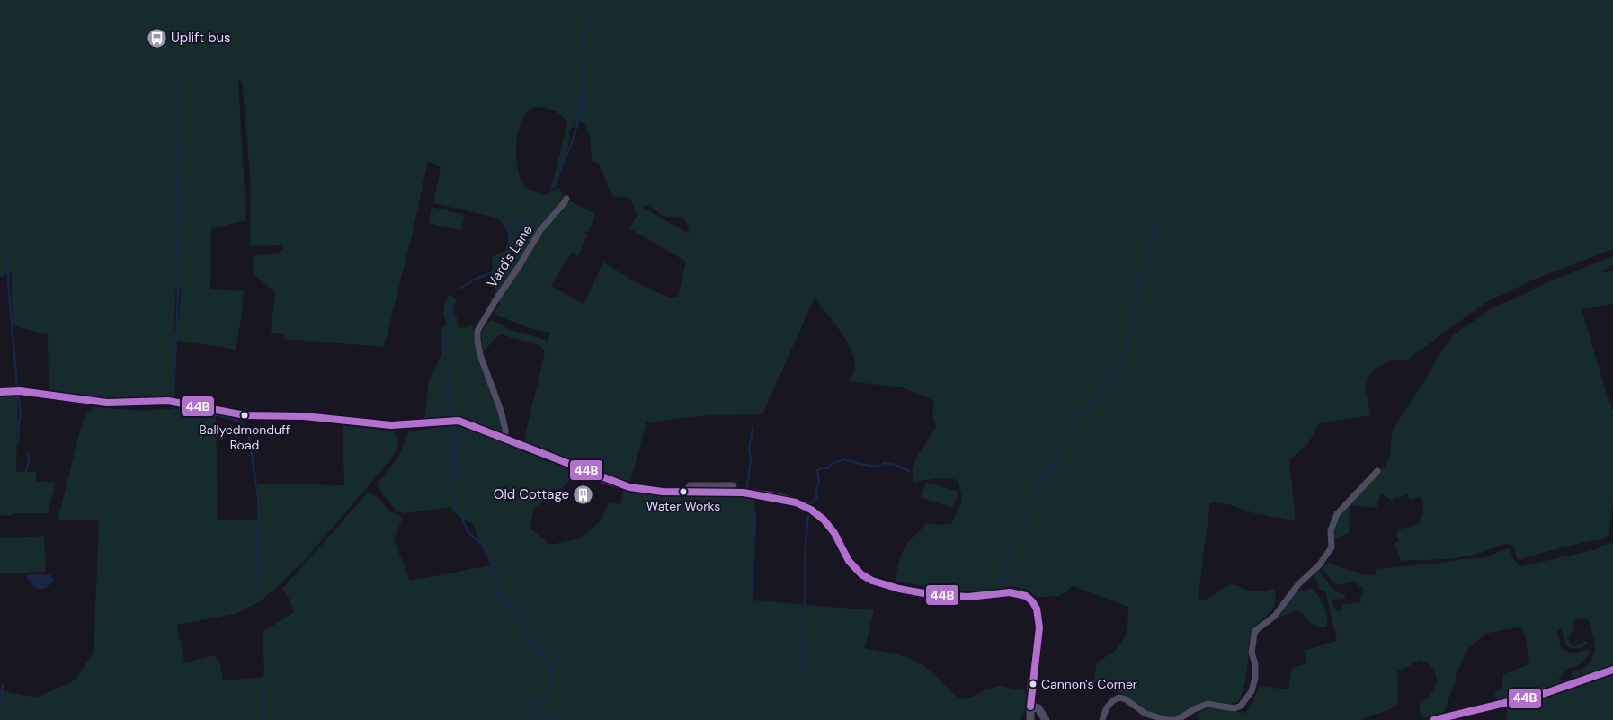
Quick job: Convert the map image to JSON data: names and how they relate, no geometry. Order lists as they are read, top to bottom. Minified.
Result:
{"streets":{"street":["Vard's Lane"]},"places":{"bus stop":["Uplift bus"],"other":["Ballyedmonduff Road","Water Works","Cannon's Corner"],"building":["Old Cottage"]},"lines":["transit line 44B"]}
